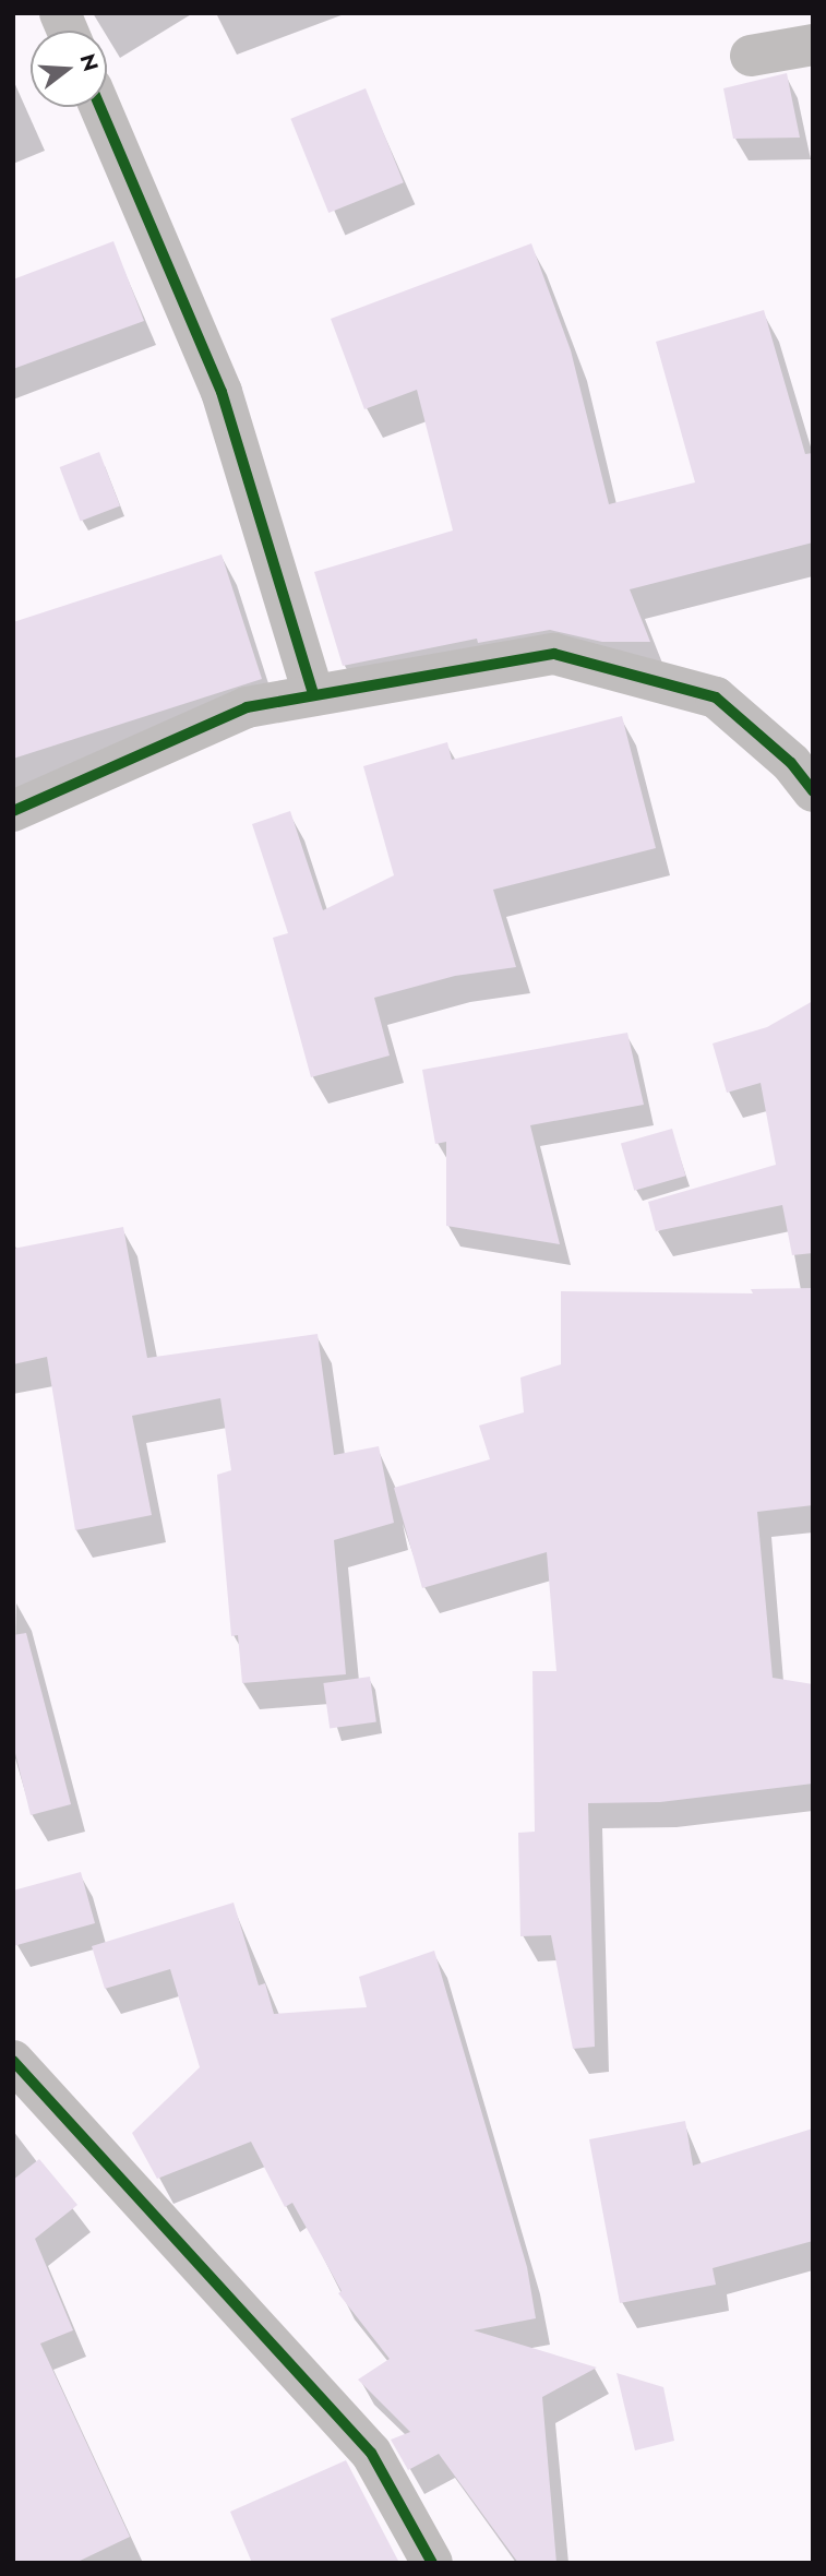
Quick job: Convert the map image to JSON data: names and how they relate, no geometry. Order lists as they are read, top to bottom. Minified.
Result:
{"north":"right"}
